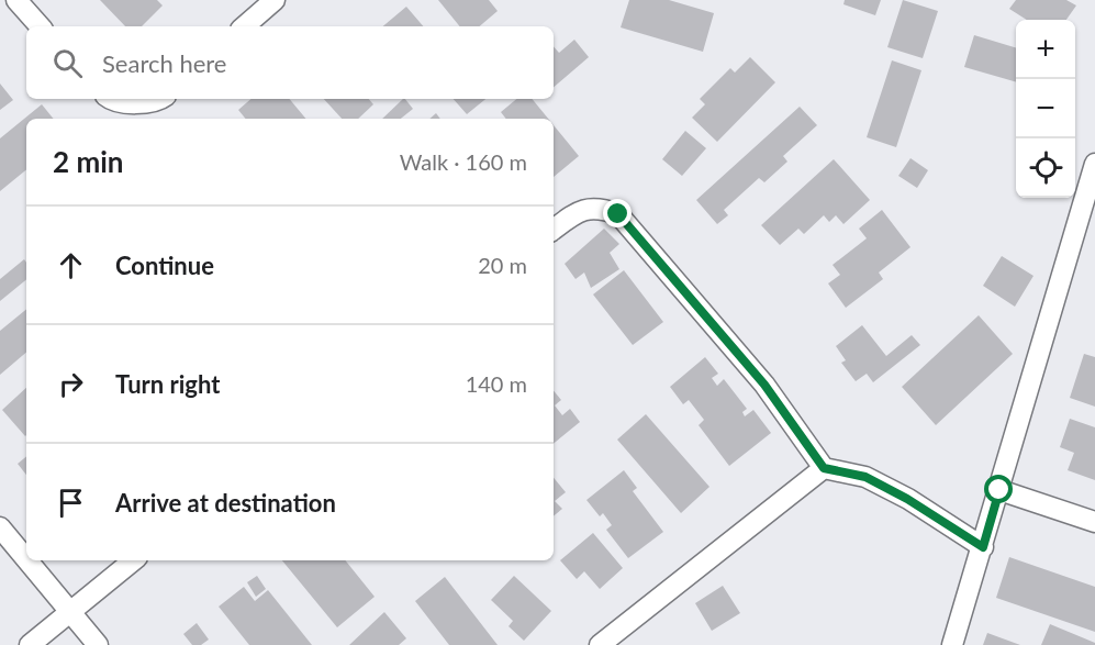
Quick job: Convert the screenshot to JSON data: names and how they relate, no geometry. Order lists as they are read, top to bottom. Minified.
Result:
{"page":{"map_buttons":["+","−"],"search":"Search here","heading":["2 min","Walk · 160 m"],"list":[["Continue","20 m"],["Turn right","140 m"],"Arrive at destination"]}}
